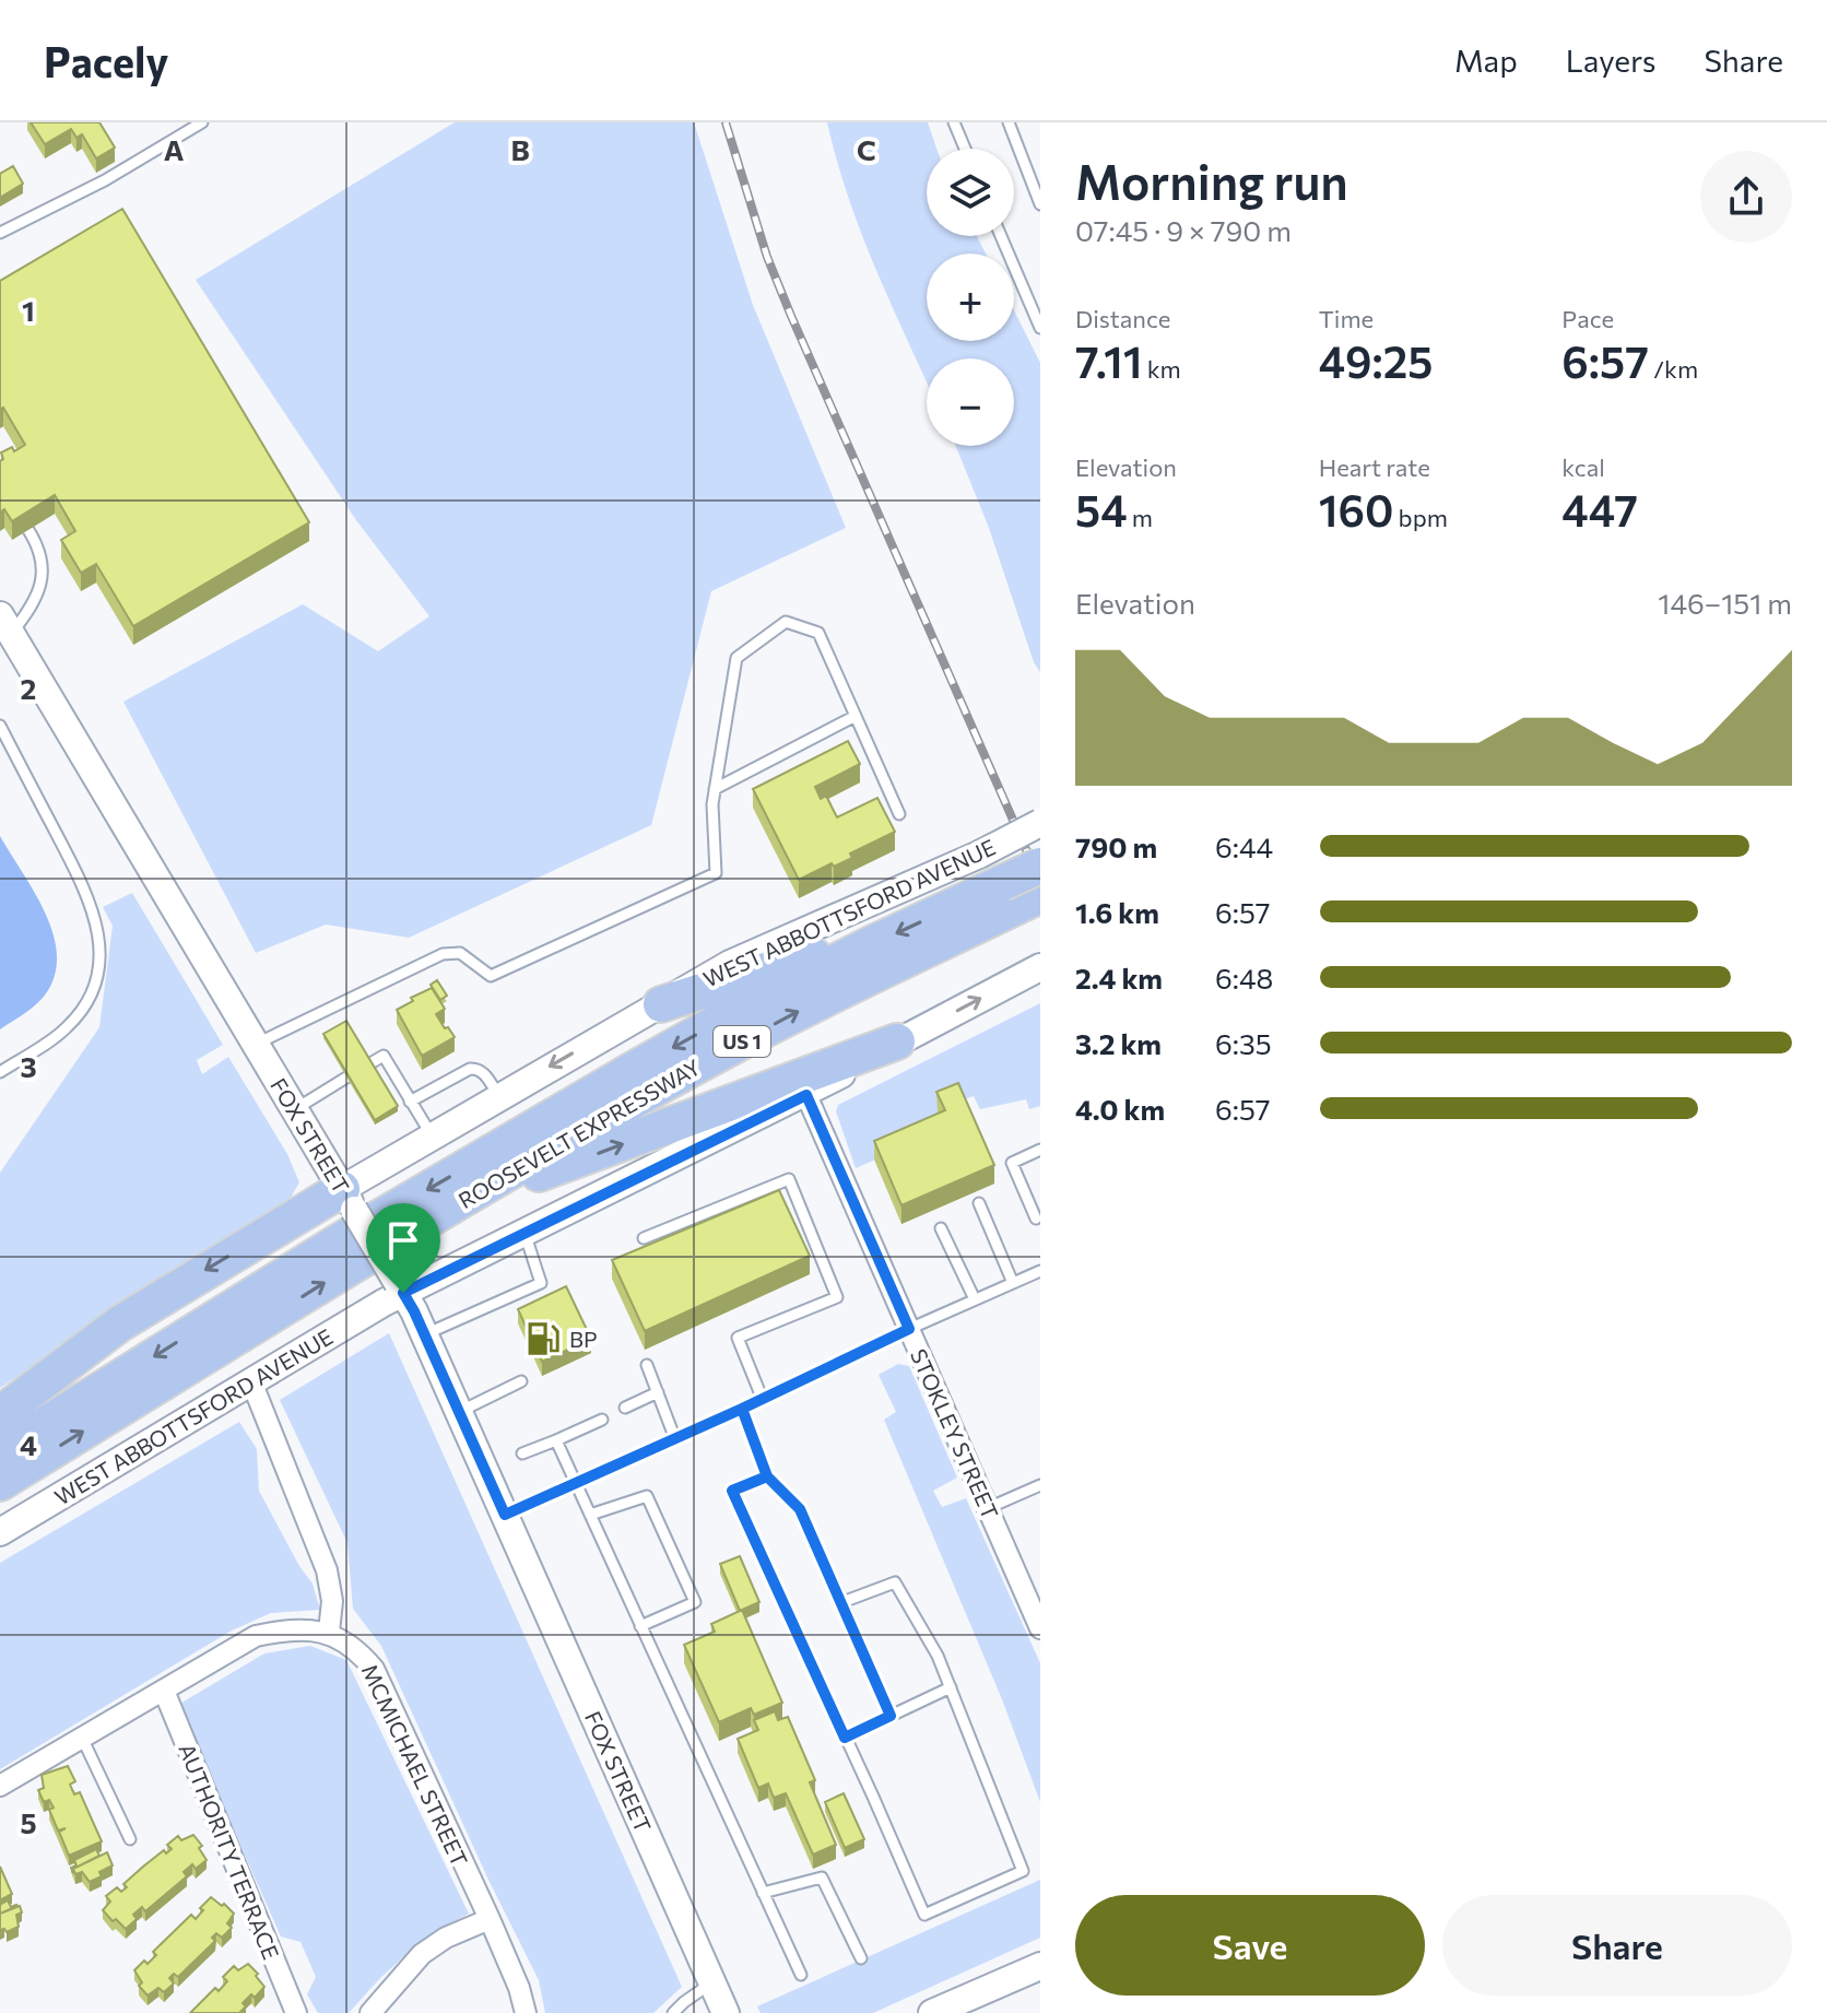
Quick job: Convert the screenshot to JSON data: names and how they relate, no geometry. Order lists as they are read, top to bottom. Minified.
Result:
{"streets":{"highway":["US 1","ROOSEVELT EXPRESSWAY"],"street":["WEST ABBOTTSFORD AVENUE","FOX STREET","STOKLEY STREET","MCMICHAEL STREET","AUTHORITY TERRACE"]},"crossings":[["WEST ABBOTTSFORD AVENUE","FOX STREET"],["WEST ABBOTTSFORD AVENUE","STOKLEY STREET"]],"places":{"fuel station":["BP"]},"page":{"header":"Pacely","nav":["Map","Layers","Share"],"heading":["Morning run","07:45 · 9 × 790 m"],"map_buttons":["+","−"],"stats":[["Distance","7.11 km"],["Time","49:25"],["Pace","6:57 /km"],["Elevation","54 m"],["Heart rate","160 bpm"],["kcal","447"]],"chart":["Elevation","146–151 m"],"list":[{"name":"790 m","note":"6:44"},{"name":"1.6 km","note":"6:57"},{"name":"2.4 km","note":"6:48"},{"name":"3.2 km","note":"6:35"},{"name":"4.0 km","note":"6:57"}],"buttons":["Save","Share"]},"grid":{"columns":["A","B","C"],"rows":["1","2","3","4","5"]}}
